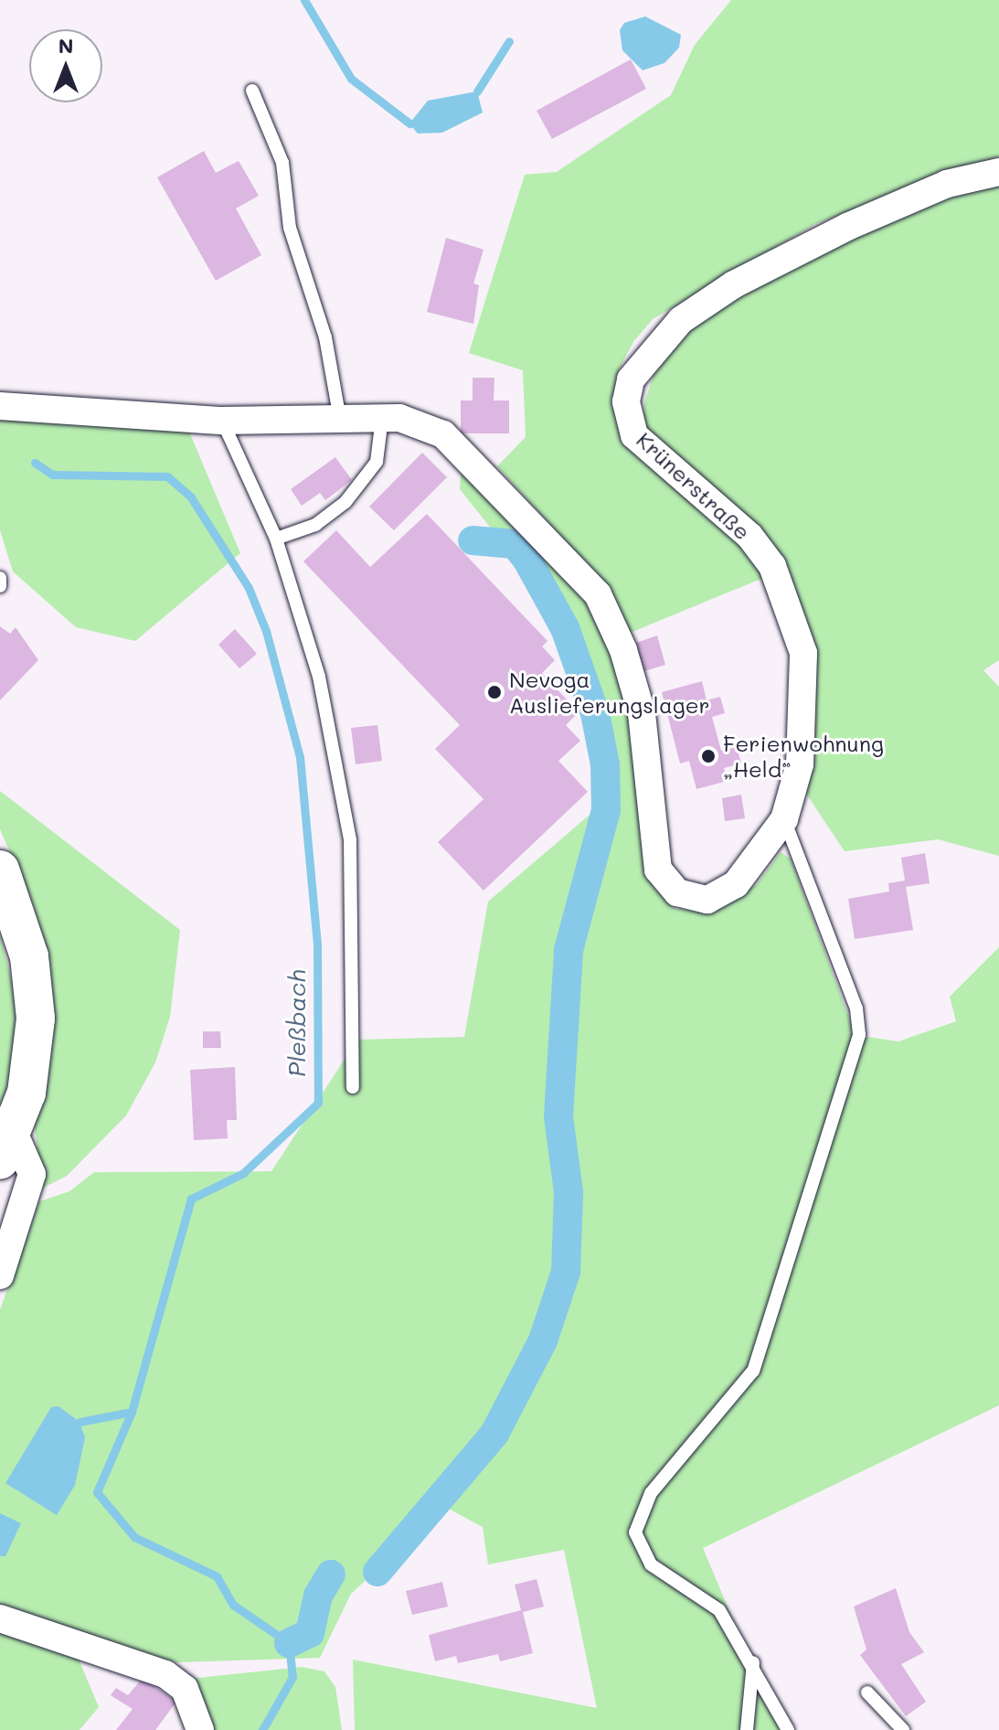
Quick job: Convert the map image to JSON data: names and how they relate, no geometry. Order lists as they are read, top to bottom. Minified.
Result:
{"streets":{"street":["Krünerstraße"]},"water":["Pleßbach"],"places":["Nevoga Auslieferungslager","Ferienwohnung „Held“"],"north":"top"}
